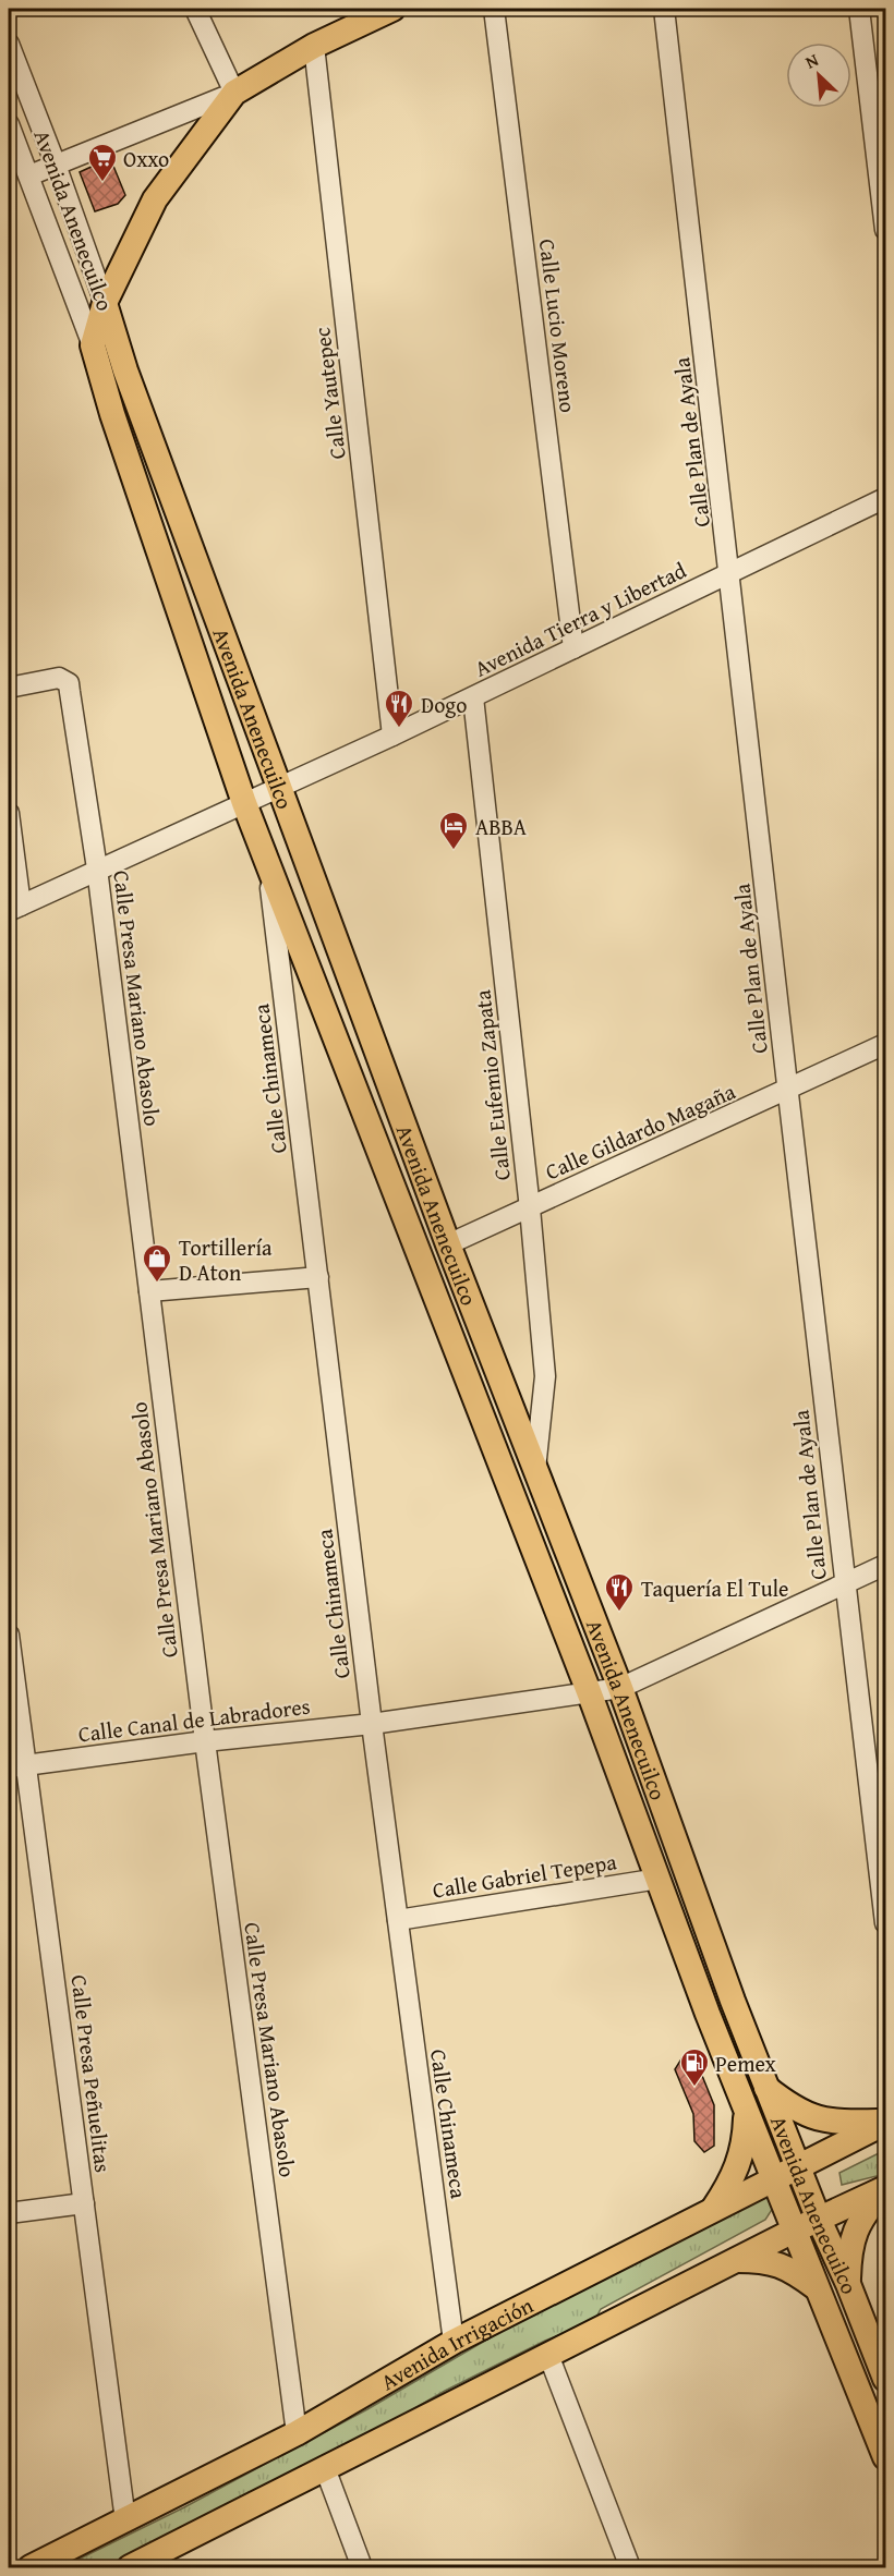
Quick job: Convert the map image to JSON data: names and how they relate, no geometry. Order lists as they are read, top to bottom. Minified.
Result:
{"streets":{"main road":["Avenida Anenecuilco","Avenida Irrigación"],"street":["Calle Lucio Moreno","Calle Yautepec","Calle Plan de Ayala","Avenida Tierra y Libertad","Calle Presa Mariano Abasolo","Calle Chinameca","Calle Eufemio Zapata","Calle Gildardo Magaña","Calle Canal de Labradores","Calle Gabriel Tepepa","Calle Presa Peñuelitas"]},"crossings":[["Avenida Anenecuilco","Avenida Tierra y Libertad"],["Avenida Anenecuilco","Calle Chinameca"],["Avenida Anenecuilco","Calle Eufemio Zapata"],["Avenida Anenecuilco","Calle Gildardo Magaña"],["Avenida Anenecuilco","Calle Canal de Labradores"],["Avenida Anenecuilco","Calle Gabriel Tepepa"],["Avenida Anenecuilco","Avenida Irrigación"],["Calle Lucio Moreno","Avenida Tierra y Libertad"],["Calle Yautepec","Avenida Tierra y Libertad"],["Calle Plan de Ayala","Avenida Tierra y Libertad"],["Calle Plan de Ayala","Calle Gildardo Magaña"],["Calle Plan de Ayala","Calle Canal de Labradores"],["Avenida Tierra y Libertad","Calle Presa Mariano Abasolo"],["Avenida Tierra y Libertad","Calle Eufemio Zapata"],["Calle Presa Mariano Abasolo","Calle Canal de Labradores"],["Calle Presa Mariano Abasolo","Avenida Irrigación"],["Calle Chinameca","Calle Canal de Labradores"],["Calle Chinameca","Calle Gabriel Tepepa"],["Calle Chinameca","Avenida Irrigación"],["Calle Eufemio Zapata","Calle Gildardo Magaña"],["Calle Canal de Labradores","Calle Presa Peñuelitas"],["Calle Presa Peñuelitas","Avenida Irrigación"]],"places":{"supermarket":["Oxxo"],"restaurant":["Dogo","Taquería El Tule"],"hotel":["ABBA"],"shop":["Tortillería D Aton"],"fuel station":["Pemex"]},"north":"top left"}
